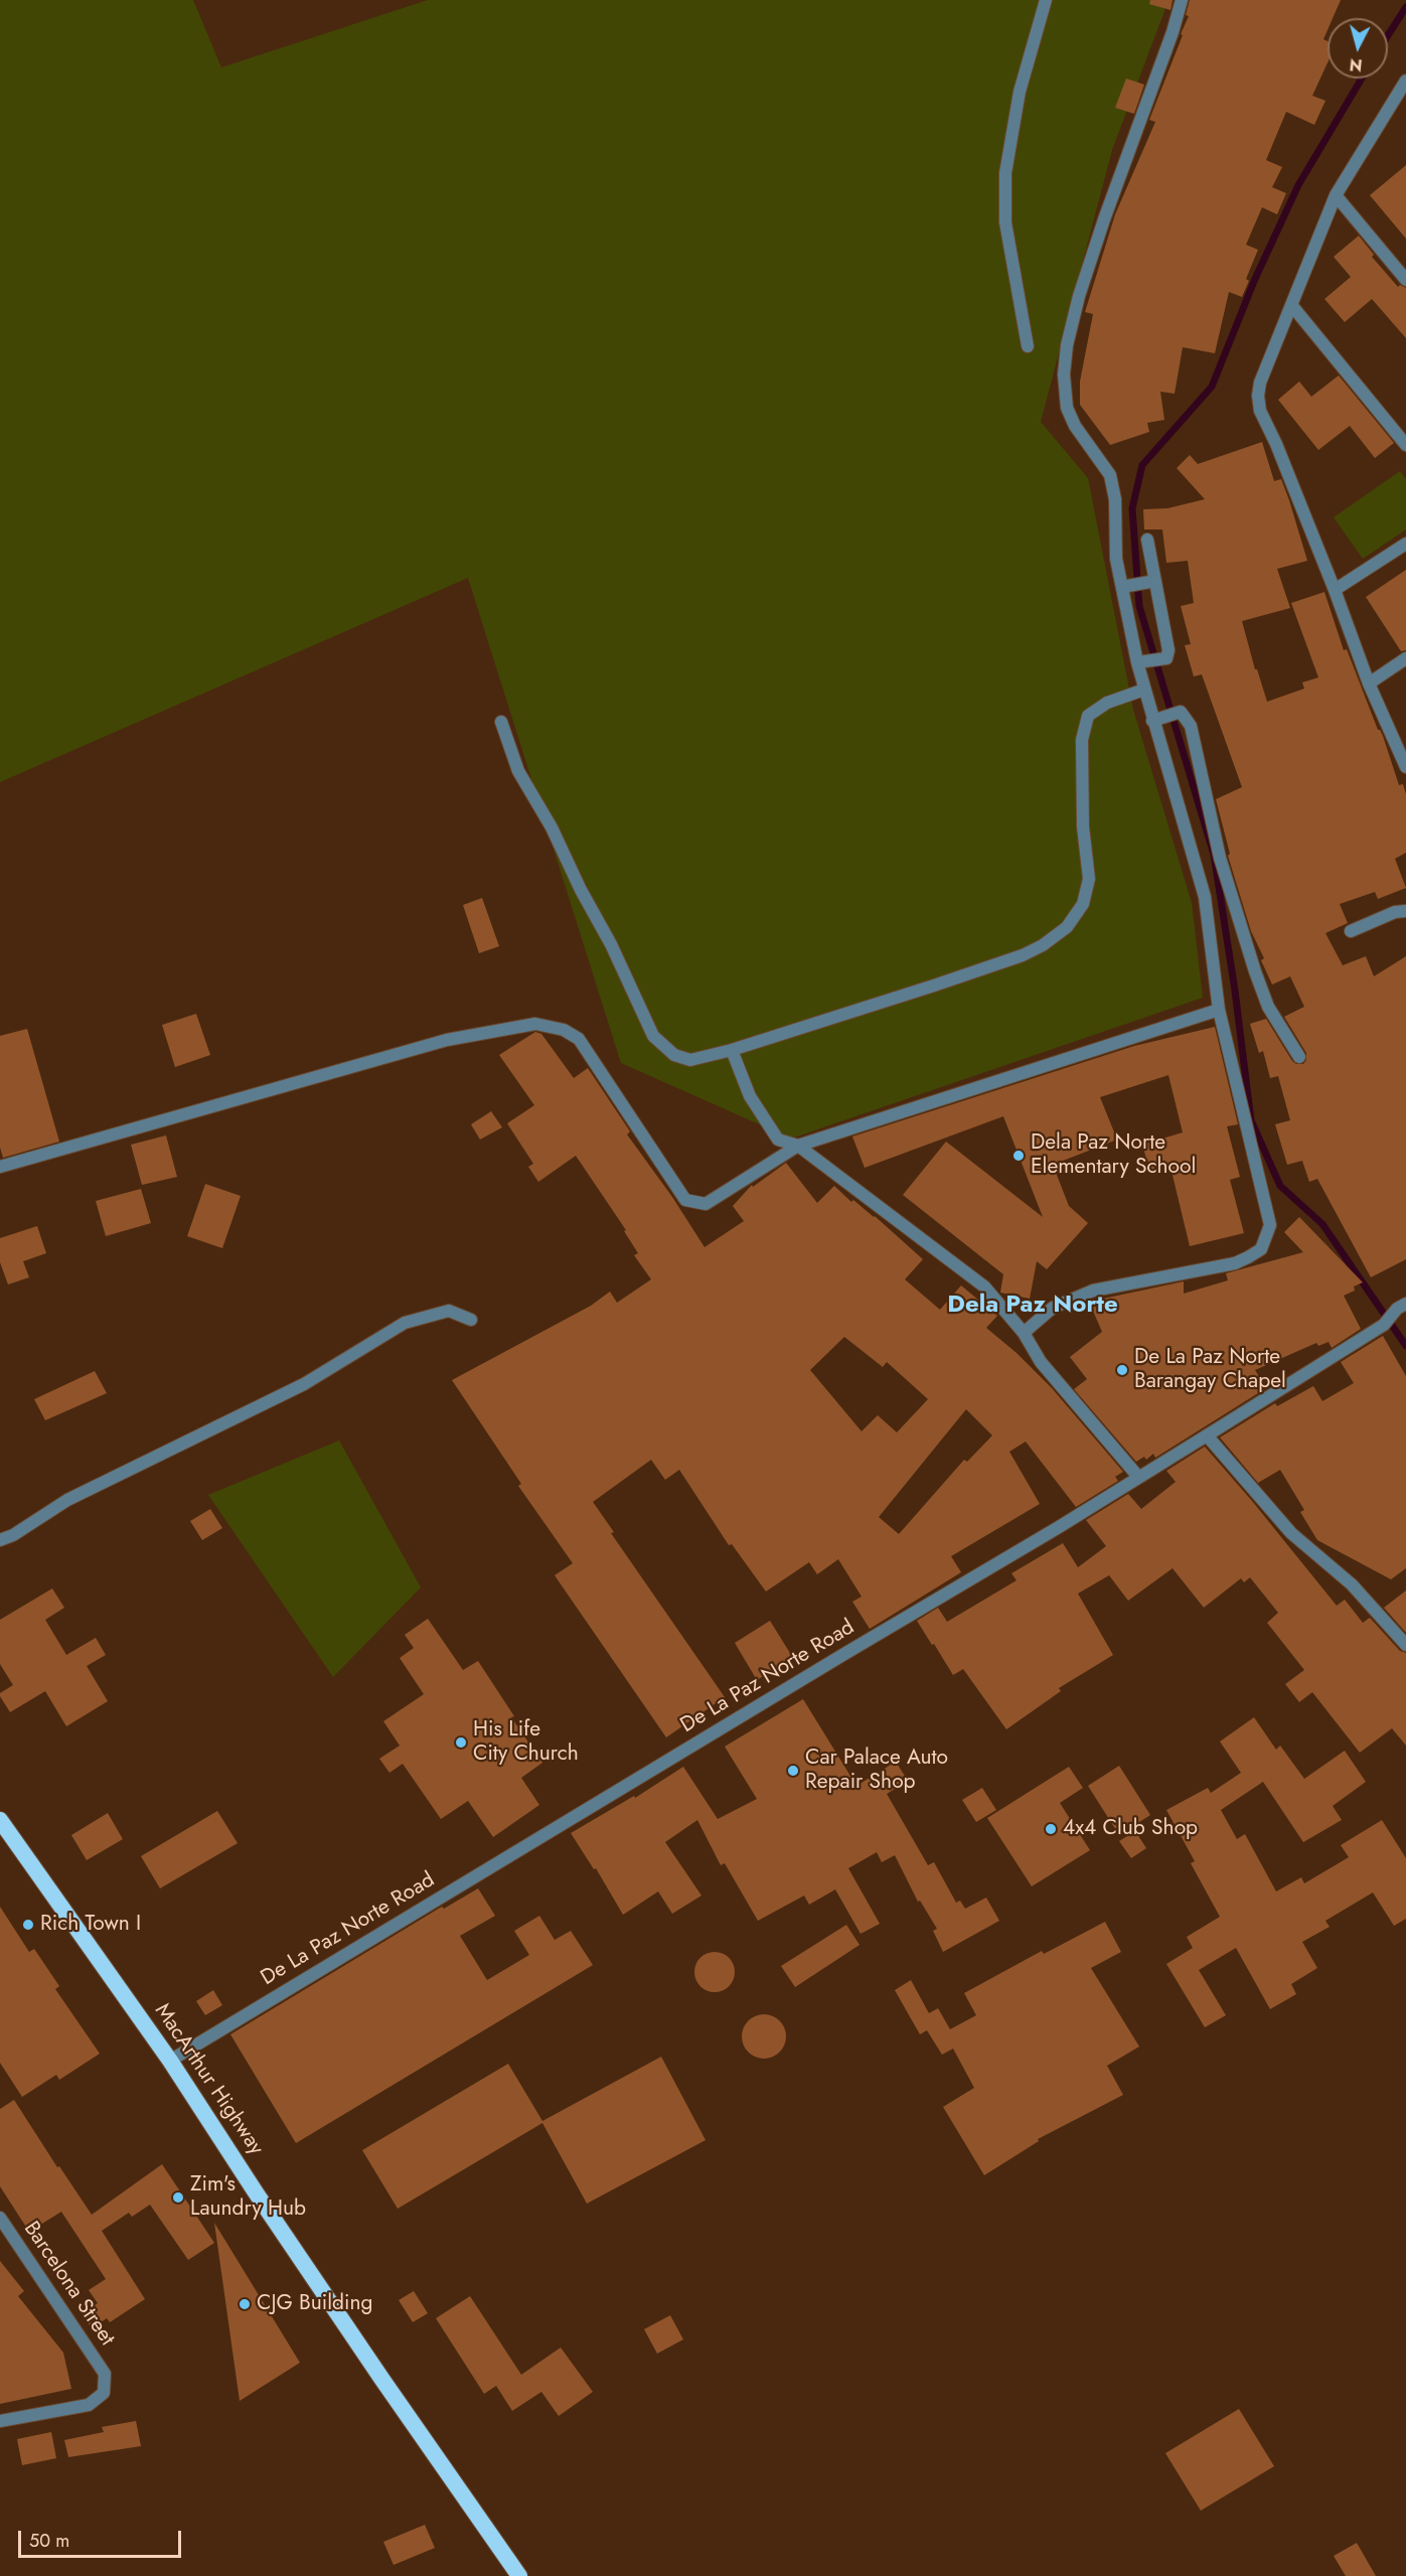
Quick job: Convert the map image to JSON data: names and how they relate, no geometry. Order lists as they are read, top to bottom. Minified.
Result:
{"streets":{"highway":["MacArthur Highway"],"street":["De La Paz Norte Road","Barcelona Street"]},"crossings":[["De La Paz Norte Road","MacArthur Highway"]],"districts":["Dela Paz Norte"],"places":["Dela Paz Norte Elementary School","De La Paz Norte Barangay Chapel","His Life City Church","Car Palace Auto Repair Shop","4x4 Club Shop","Rich Town I","Zim's Laundry Hub","CJG Building"],"scale_bar":"50 m","north":"bottom"}
